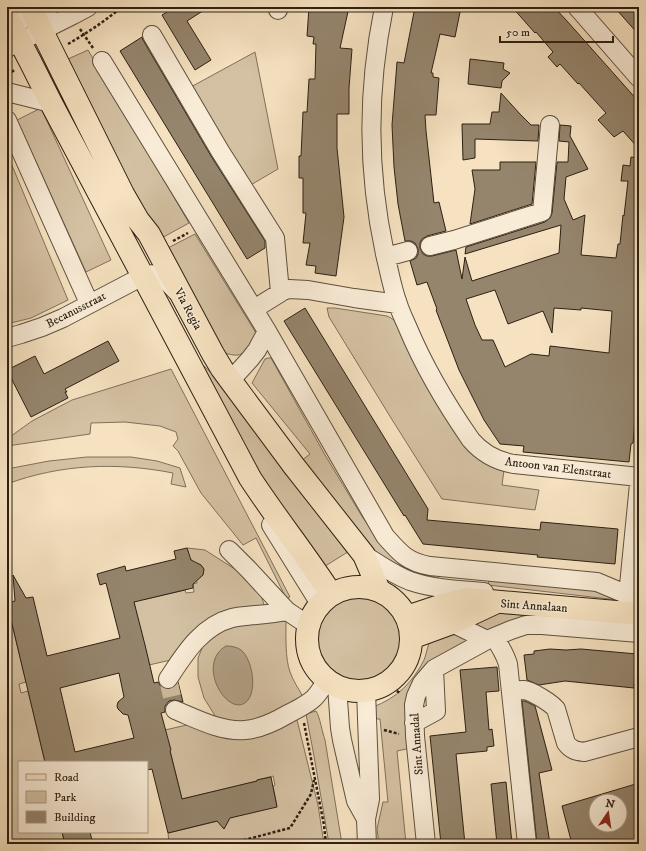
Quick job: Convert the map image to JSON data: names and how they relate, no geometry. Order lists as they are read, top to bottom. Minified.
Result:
{"streets":{"main road":["Via Regia","Sint Annalaan"],"street":["Becanusstraat","Antoon van Elenstraat","Sint Annadal"]},"crossings":[["Via Regia","Becanusstraat"],["Via Regia","Sint Annalaan"],["Sint Annalaan","Sint Annadal"]],"legend":["Road","Park","Building"],"scale_bar":"50 m","north":"top"}
